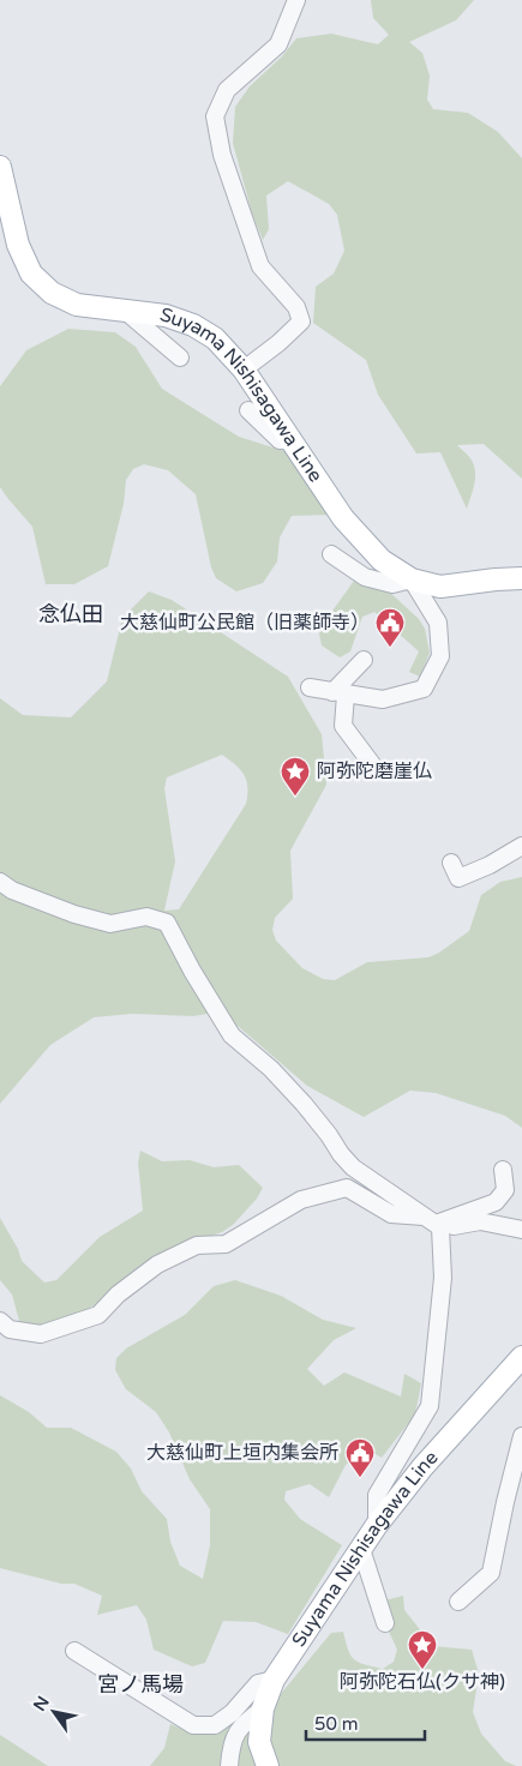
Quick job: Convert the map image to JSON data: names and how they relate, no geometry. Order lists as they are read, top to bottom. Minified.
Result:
{"streets":{"main road":["Suyama Nishisagawa Line"]},"districts":["念仏田","宮ノ馬場"],"places":{"public building":["大慈仙町公民館（旧薬師寺）","大慈仙町上垣内集会所"],"place":["阿弥陀磨崖仏","阿弥陀石仏(クサ神)"]},"scale_bar":"50 m","north":"top left"}
